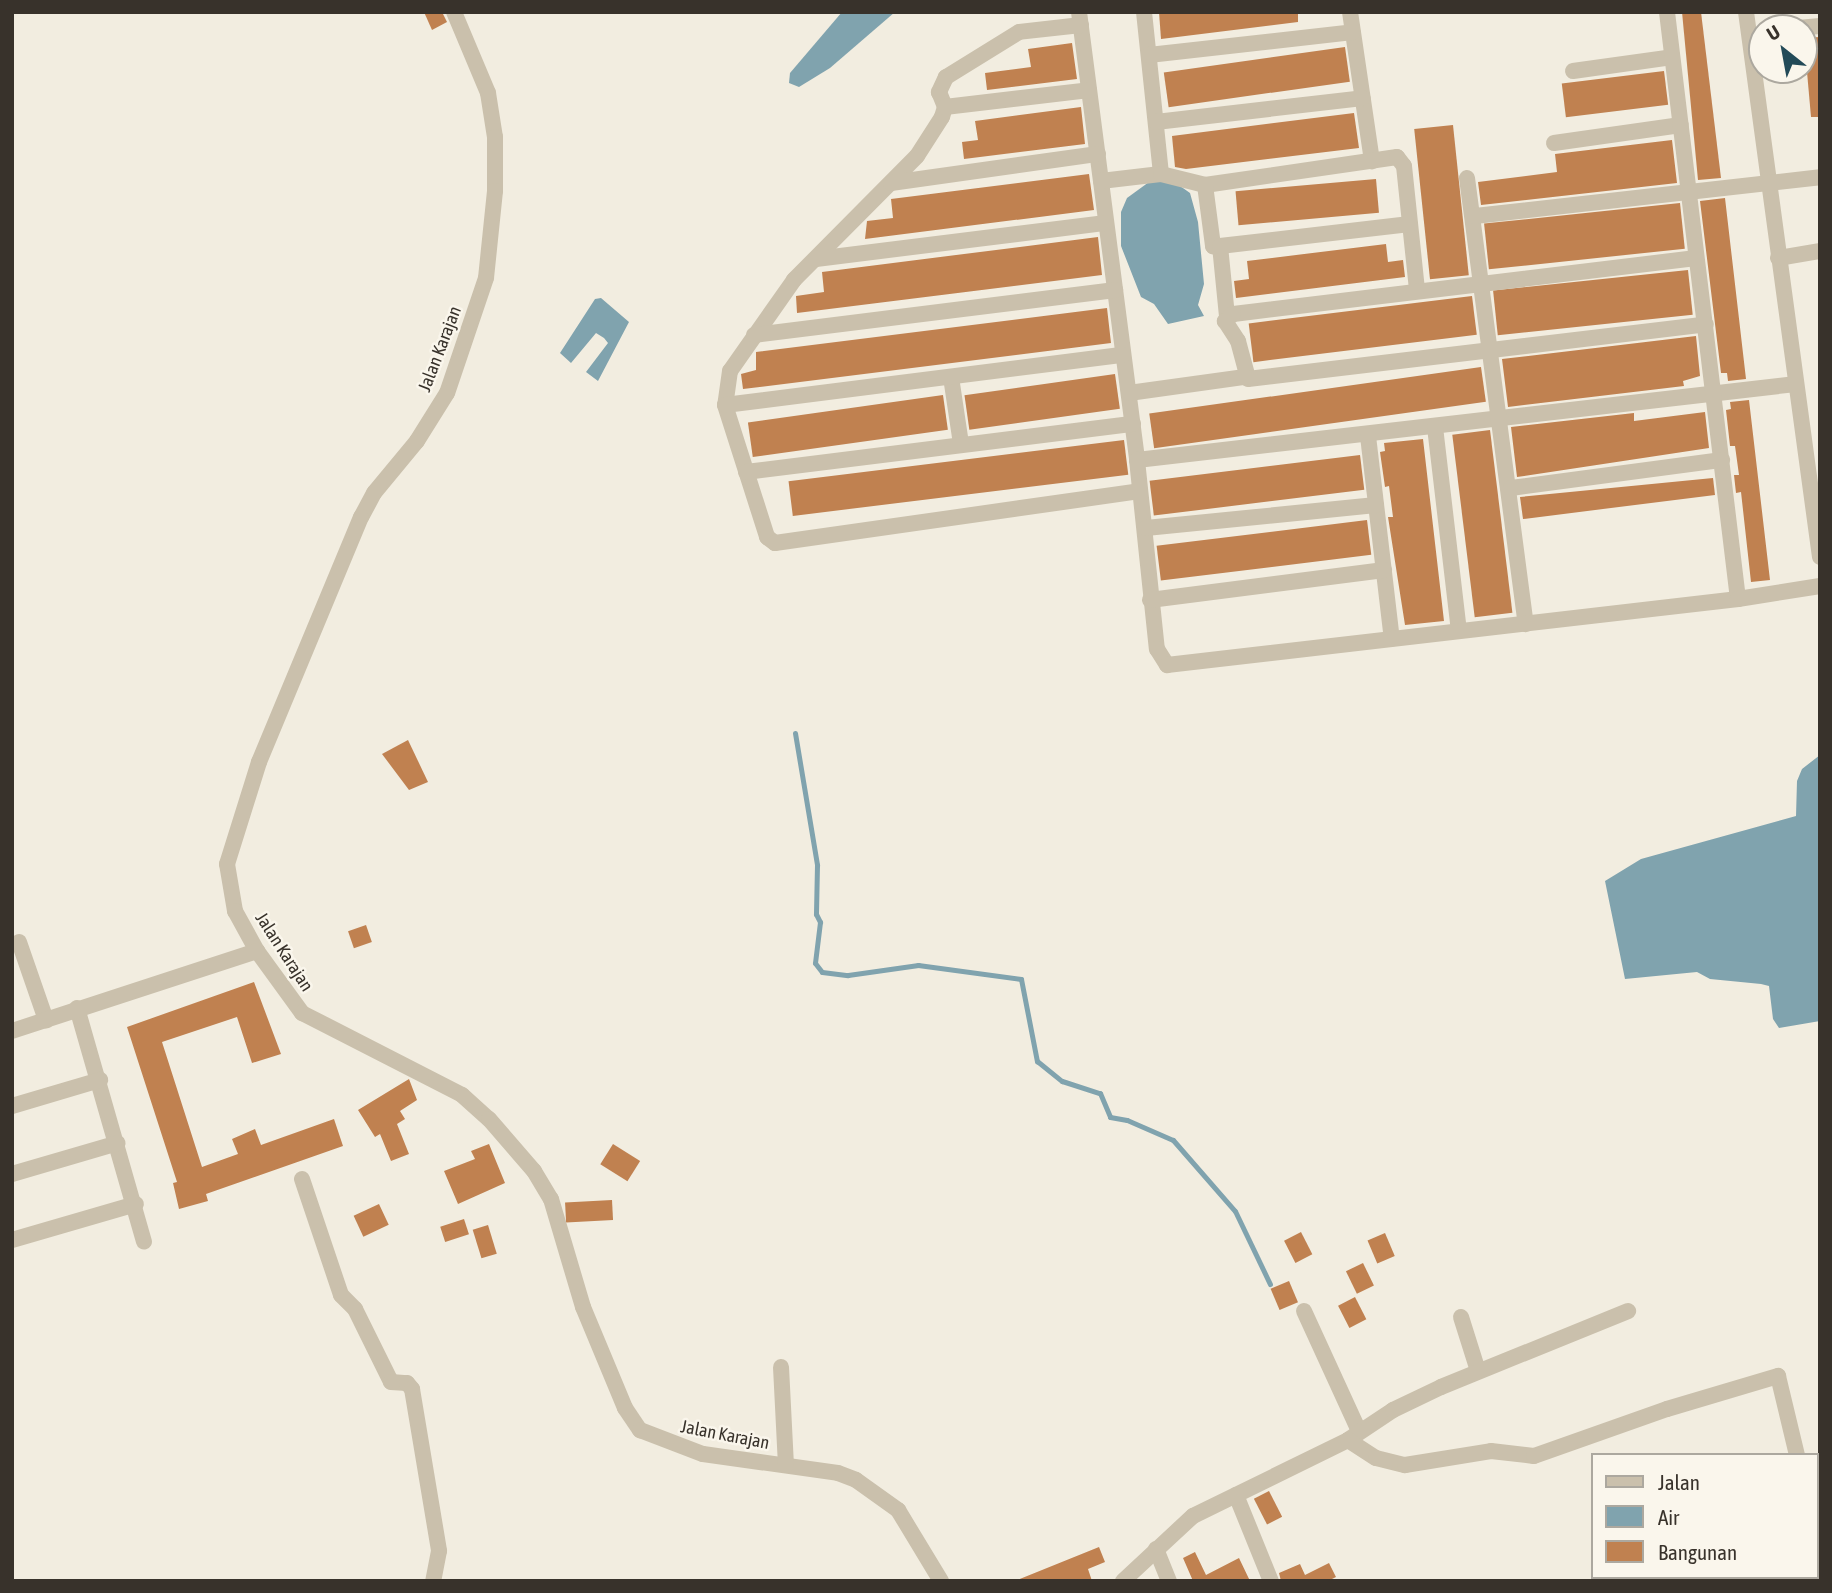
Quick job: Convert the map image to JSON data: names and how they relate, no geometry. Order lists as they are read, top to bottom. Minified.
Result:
{"streets":{"street":["Jalan Karajan"]},"legend":["Jalan","Air","Bangunan"],"north":"top left"}
